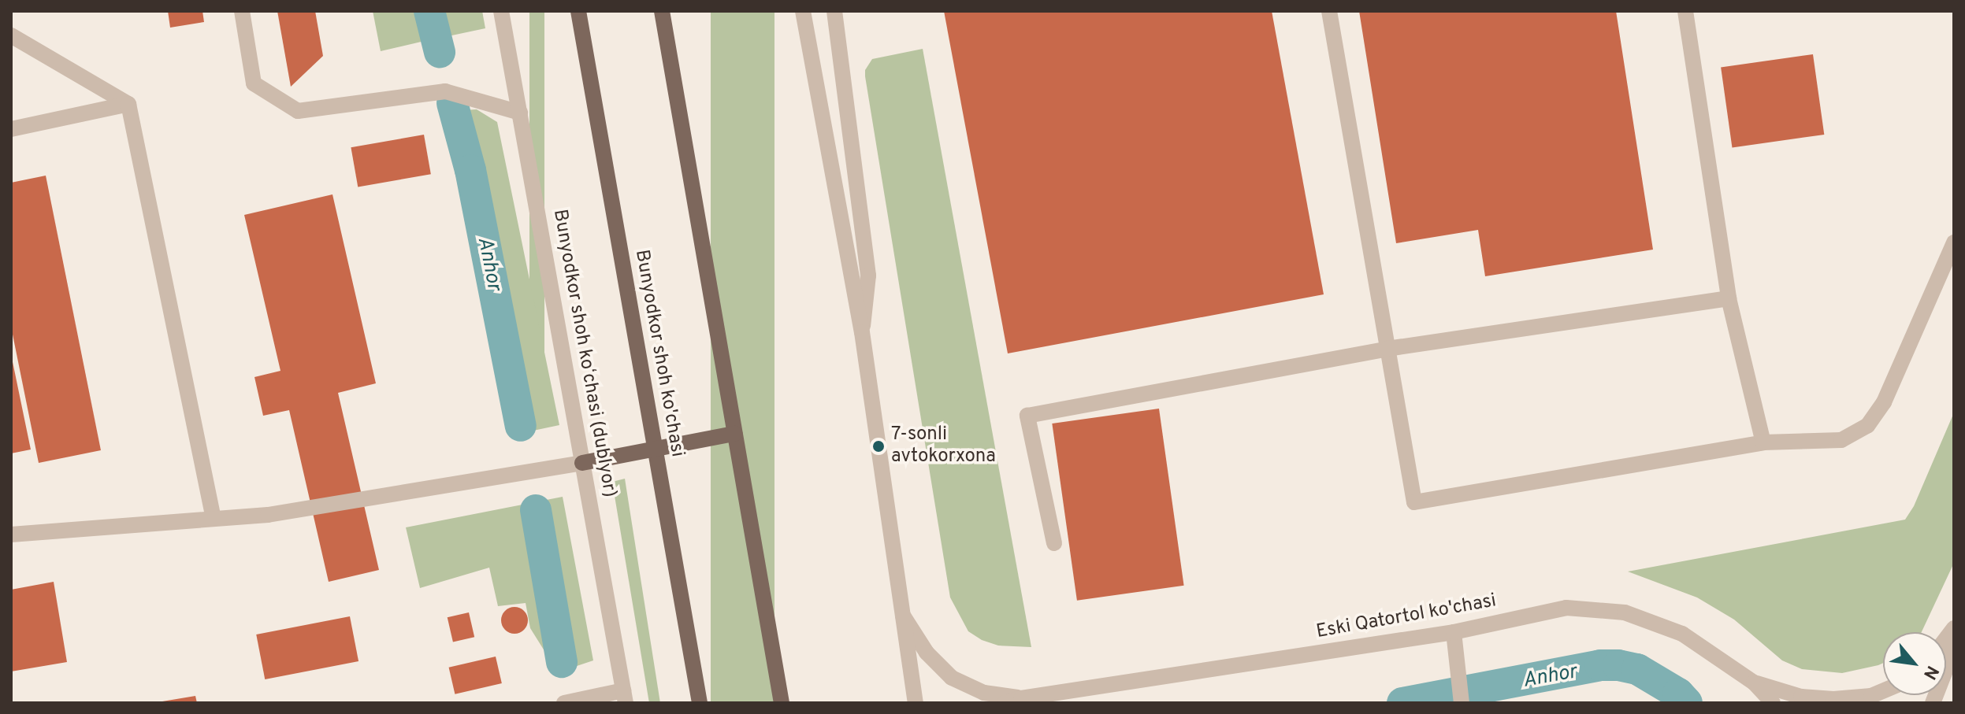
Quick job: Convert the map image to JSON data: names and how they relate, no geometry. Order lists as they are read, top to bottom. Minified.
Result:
{"streets":{"main road":["Bunyodkor shoh ko'chasi"],"street":["Bunyodkor shoh koʻchasi (dublyor)","Eski Qatortol ko'chasi"]},"water":["Anhor"],"places":["7-sonli avtokorxona"],"north":"bottom right"}
